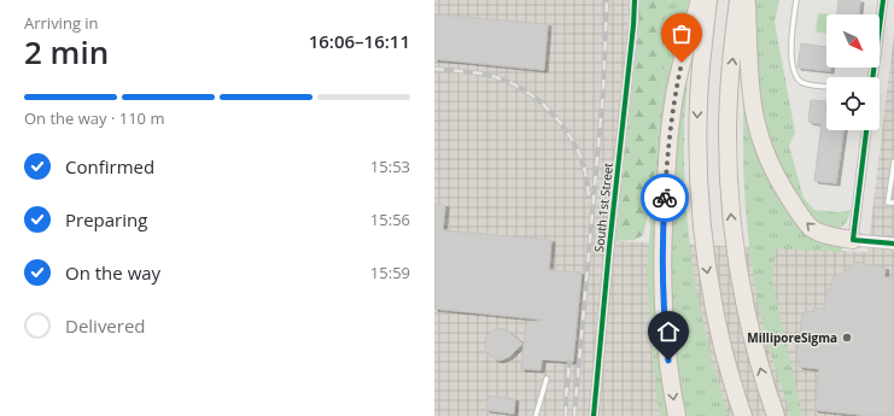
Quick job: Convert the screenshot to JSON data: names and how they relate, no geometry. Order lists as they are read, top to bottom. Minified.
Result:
{"streets":{"street":["South 1st Street"]},"places":["MilliporeSigma"],"north":"bottom right","page":{"heading":["2 min","Arriving in","16:06–16:11"],"bar":"On the way · 110 m","list":[["Confirmed","15:53"],["Preparing","15:56"],["On the way","15:59"],"Delivered"]}}
